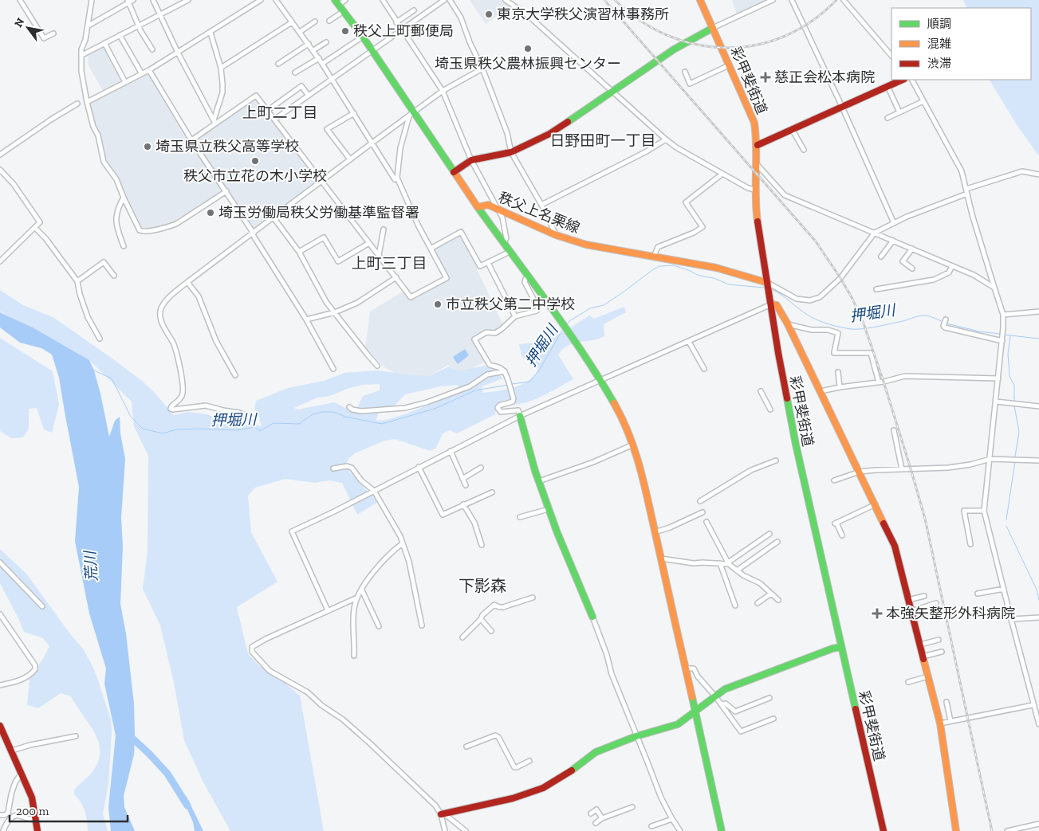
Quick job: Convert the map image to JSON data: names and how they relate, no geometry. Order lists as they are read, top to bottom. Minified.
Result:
{"streets":{"main road":["彩甲斐街道","秩父上名栗線"]},"crossings":[["彩甲斐街道","秩父上名栗線"]],"districts":["上町二丁目","日野田町一丁目","上町三丁目","下影森"],"water":["押堀川","荒川"],"places":{"other":["東京大学秩父演習林事務所","秩父上町郵便局","埼玉県秩父農林振興センター","埼玉県立秩父高等学校","秩父市立花の木小学校","埼玉労働局秩父労働基準監督署","市立秩父第二中学校"],"health":["慈正会松本病院","本強矢整形外科病院"]},"legend":["順調","混雑","渋滞"],"scale_bar":"200 m","north":"top left"}
